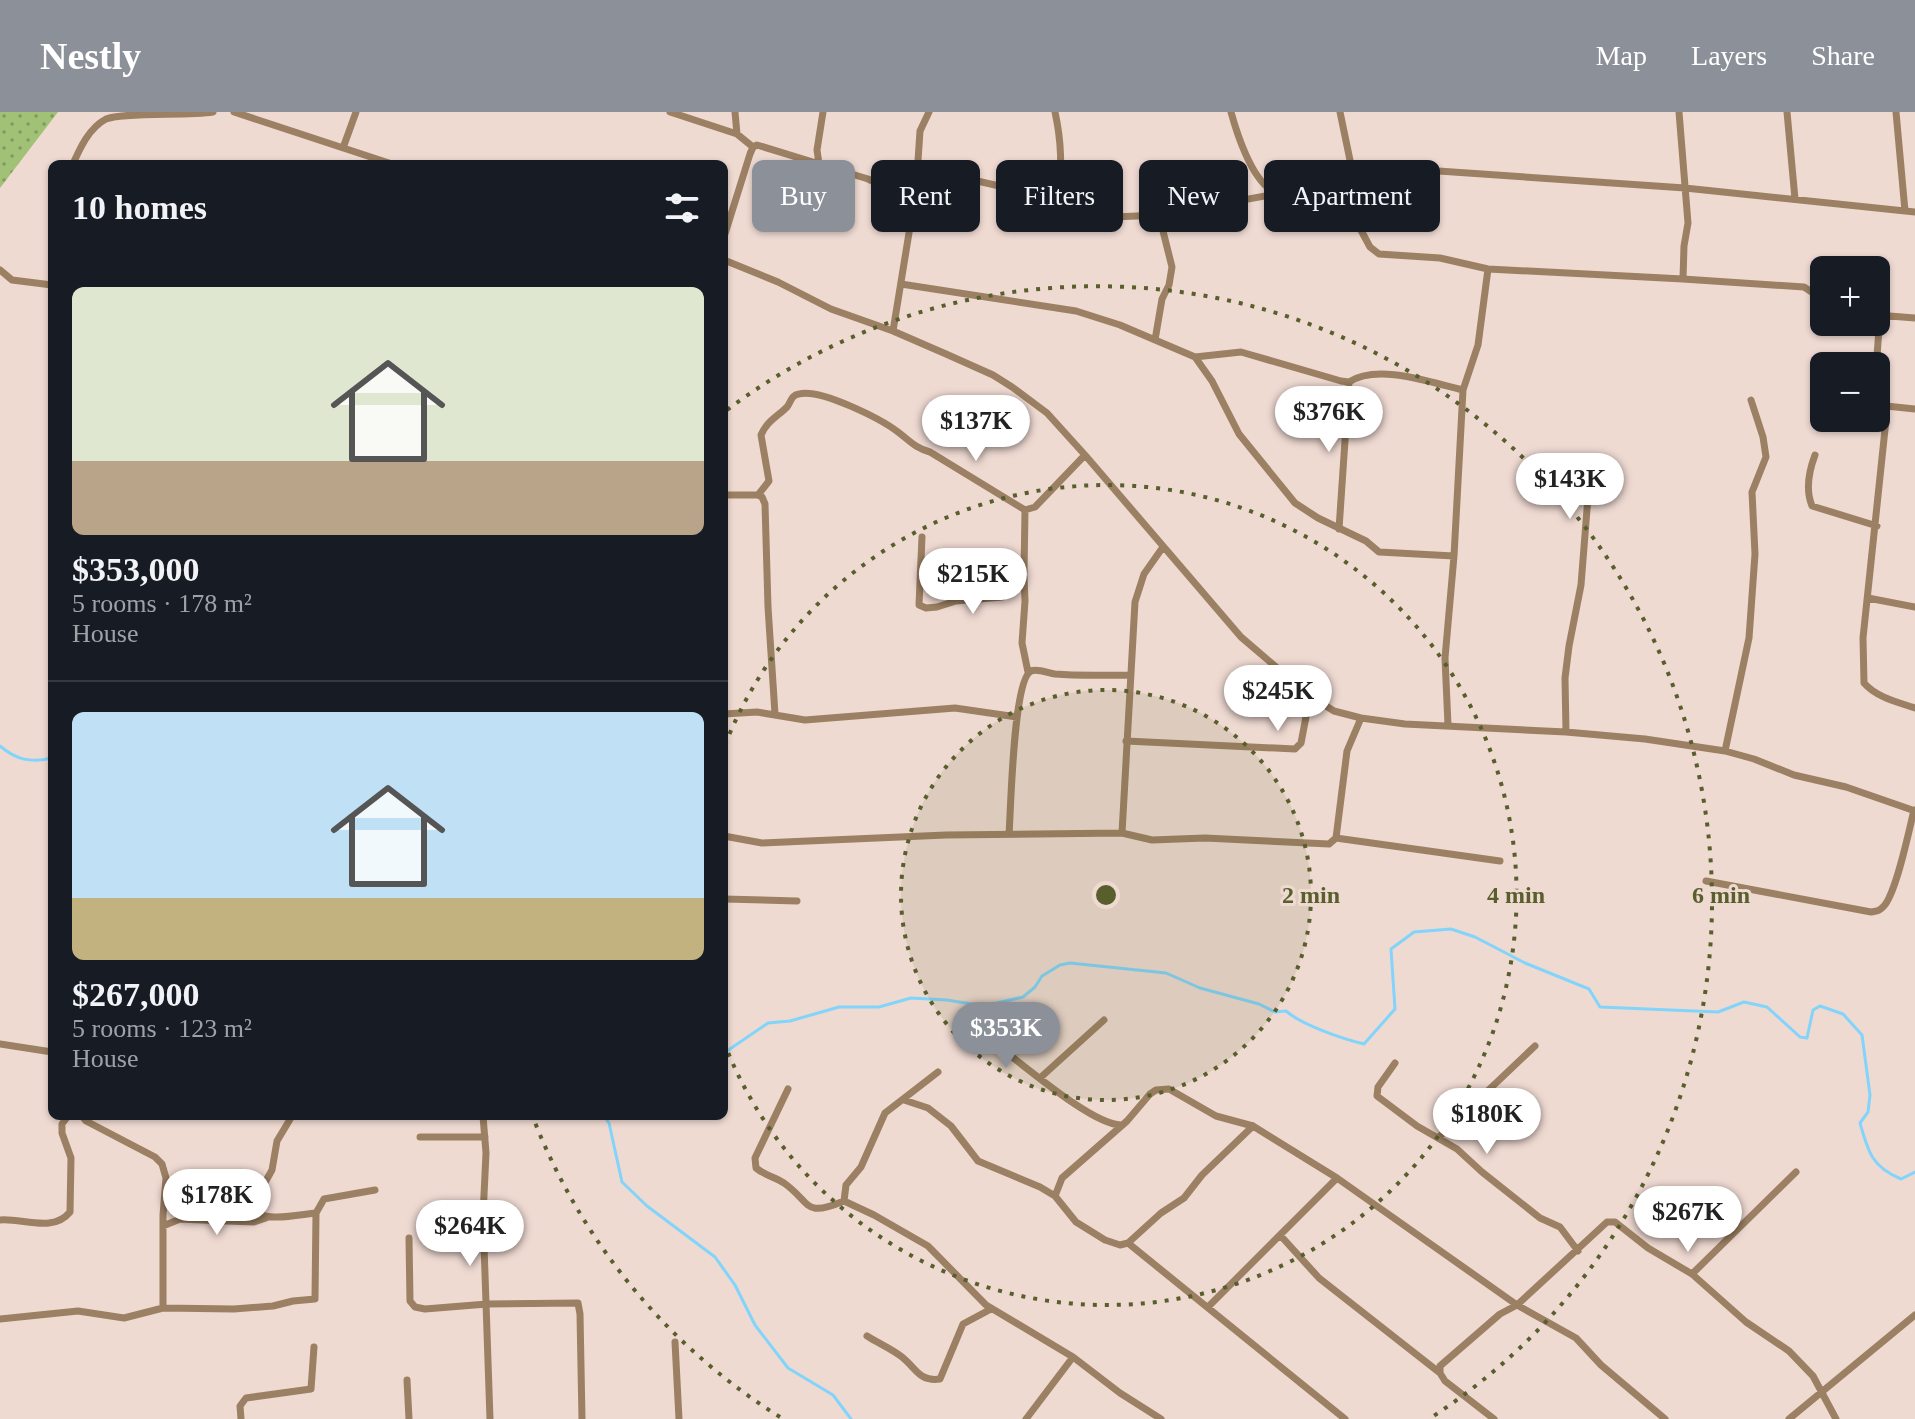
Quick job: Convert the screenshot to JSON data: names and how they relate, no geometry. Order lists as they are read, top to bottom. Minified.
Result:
{"page":{"header":"Nestly","nav":["Map","Layers","Share"],"chip":["Buy","Rent","Filters","New","Apartment"],"heading":"10 homes","map_buttons":["+","−"],"list":[{"name":"$353,000","note":"5 rooms · 178 m² · House"},{"name":"$267,000","note":"5 rooms · 123 m² · House"}],"price":["$376K","$137K","$143K","$215K","$245K","$353K","$180K","$178K","$267K","$264K"]},"rings":["2 min","4 min","6 min"]}
